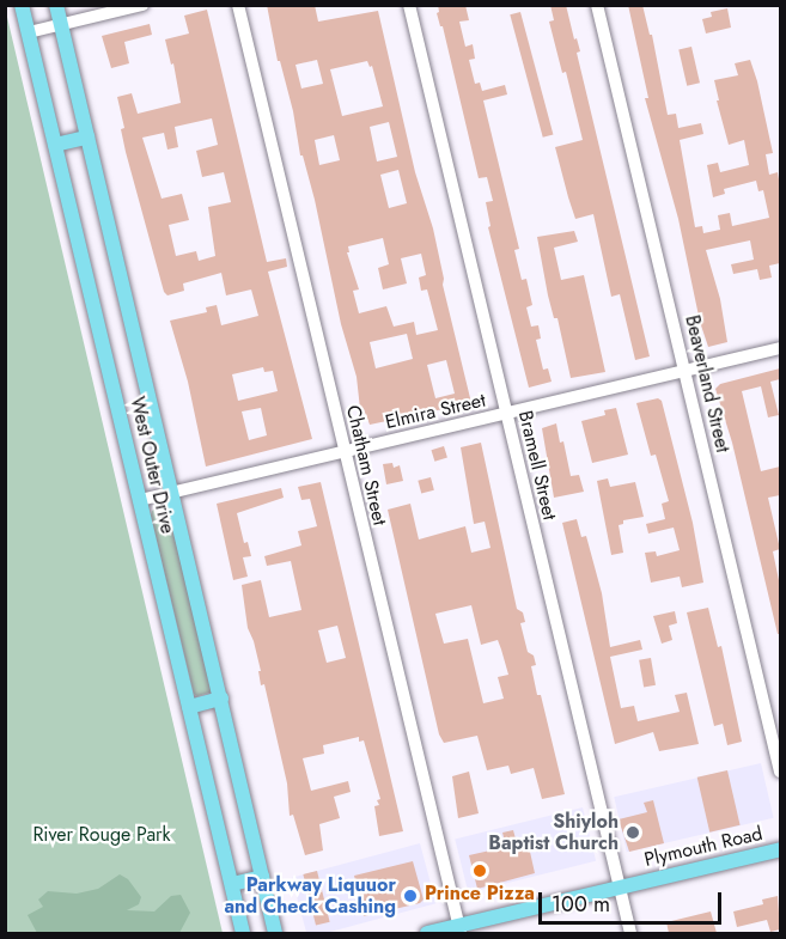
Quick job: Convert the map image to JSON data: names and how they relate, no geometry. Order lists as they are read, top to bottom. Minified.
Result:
{"streets":{"main road":["West Outer Drive","Plymouth Road"],"street":["Beaverland Street","Elmira Street","Chatham Street","Bramell Street"]},"crossings":[["Beaverland Street","Elmira Street"],["Elmira Street","West Outer Drive"],["Elmira Street","Chatham Street"],["Elmira Street","Bramell Street"],["Chatham Street","Plymouth Road"],["Bramell Street","Plymouth Road"]],"parks":["River Rouge Park"],"places":["Shiyloh Baptist Church","Prince Pizza","Parkway Liquuor and Check Cashing"],"scale_bar":"100 m"}
